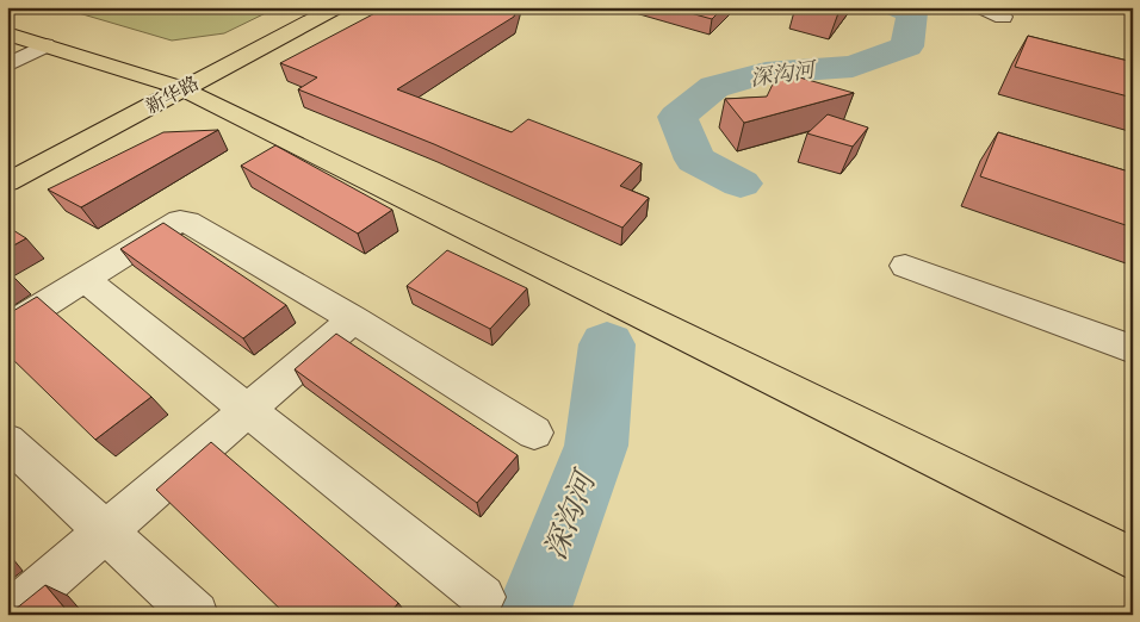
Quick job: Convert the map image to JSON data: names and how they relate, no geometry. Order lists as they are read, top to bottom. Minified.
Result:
{"streets":{"main road":["新华路"]},"water":["深沟河"]}
